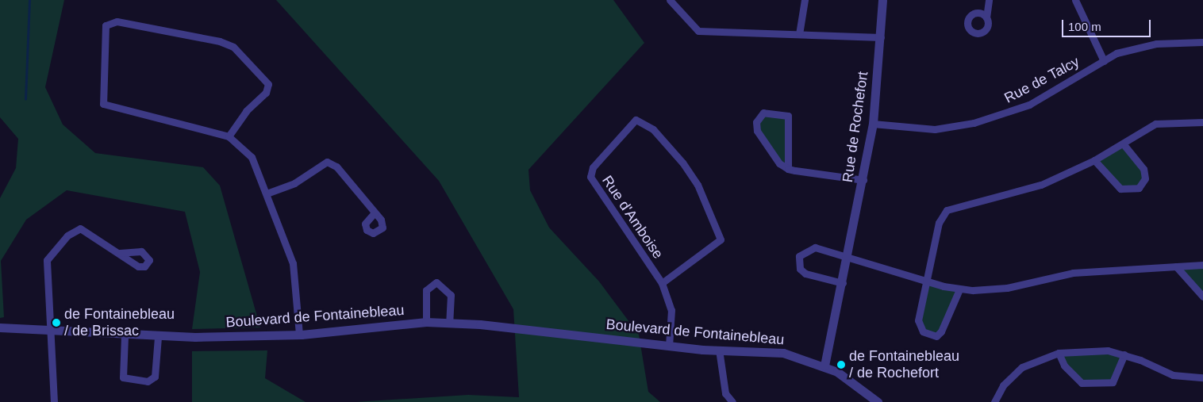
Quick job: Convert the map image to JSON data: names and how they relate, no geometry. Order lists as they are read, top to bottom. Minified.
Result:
{"streets":{"street":["Rue de Talcy","Rue de Rochefort","Rue d'Amboise","Boulevard de Fontainebleau"]},"crossings":[["Rue de Talcy","Rue de Rochefort"],["Rue de Rochefort","Boulevard de Fontainebleau"],["Rue d'Amboise","Boulevard de Fontainebleau"]],"places":["de Fontainebleau / de Brissac","de Fontainebleau / de Rochefort"],"scale_bar":"100 m"}
